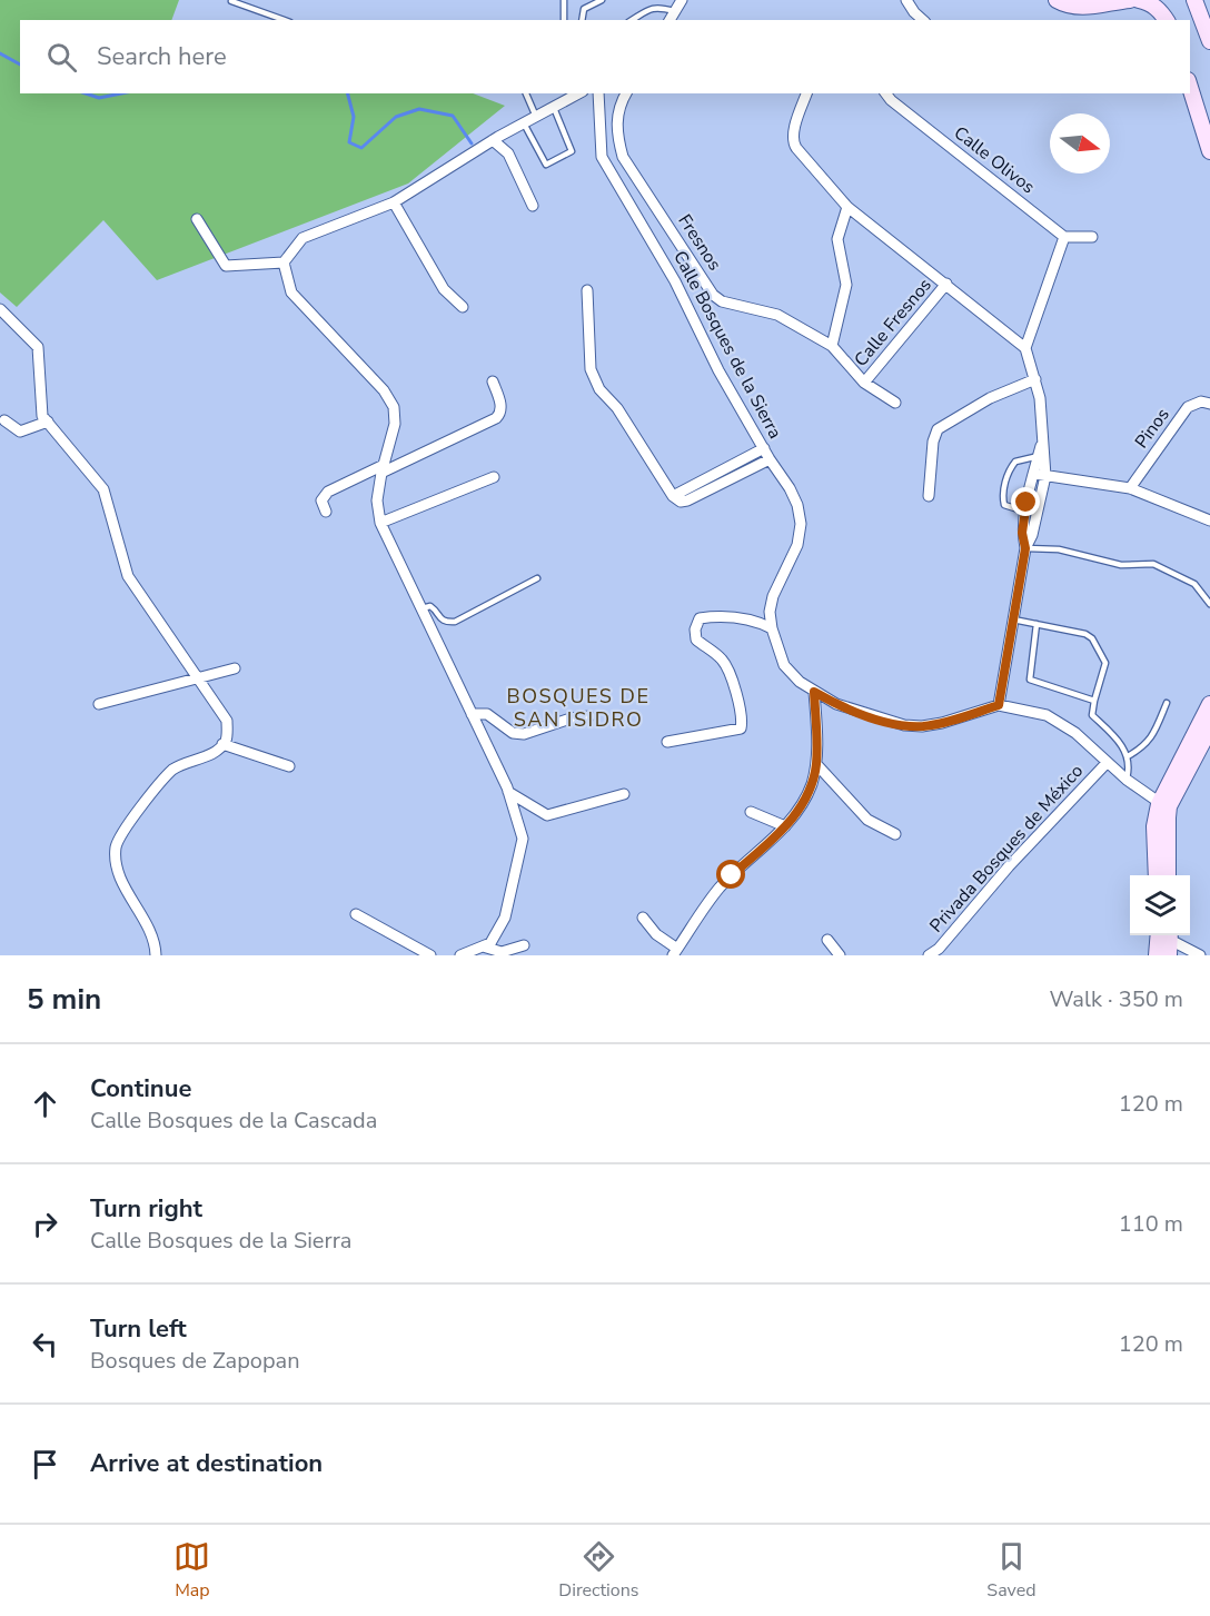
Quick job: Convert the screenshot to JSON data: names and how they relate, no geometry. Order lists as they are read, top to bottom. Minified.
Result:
{"streets":{"street":["Calle Olivos","Fresnos","Calle Fresnos","Calle Bosques de la Sierra","Pinos","Privada Bosques de México"]},"crossings":[["Fresnos","Calle Fresnos"],["Calle Bosques de la Sierra","Privada Bosques de México"]],"districts":["BOSQUES DE SAN ISIDRO"],"north":"right","page":{"search":"Search here","heading":["5 min","Walk · 350 m"],"list":[["Continue","Calle Bosques de la Cascada","120 m"],["Turn right","Calle Bosques de la Sierra","110 m"],["Turn left","Bosques de Zapopan","120 m"],"Arrive at destination"],"nav":["Map","Directions","Saved"]}}
